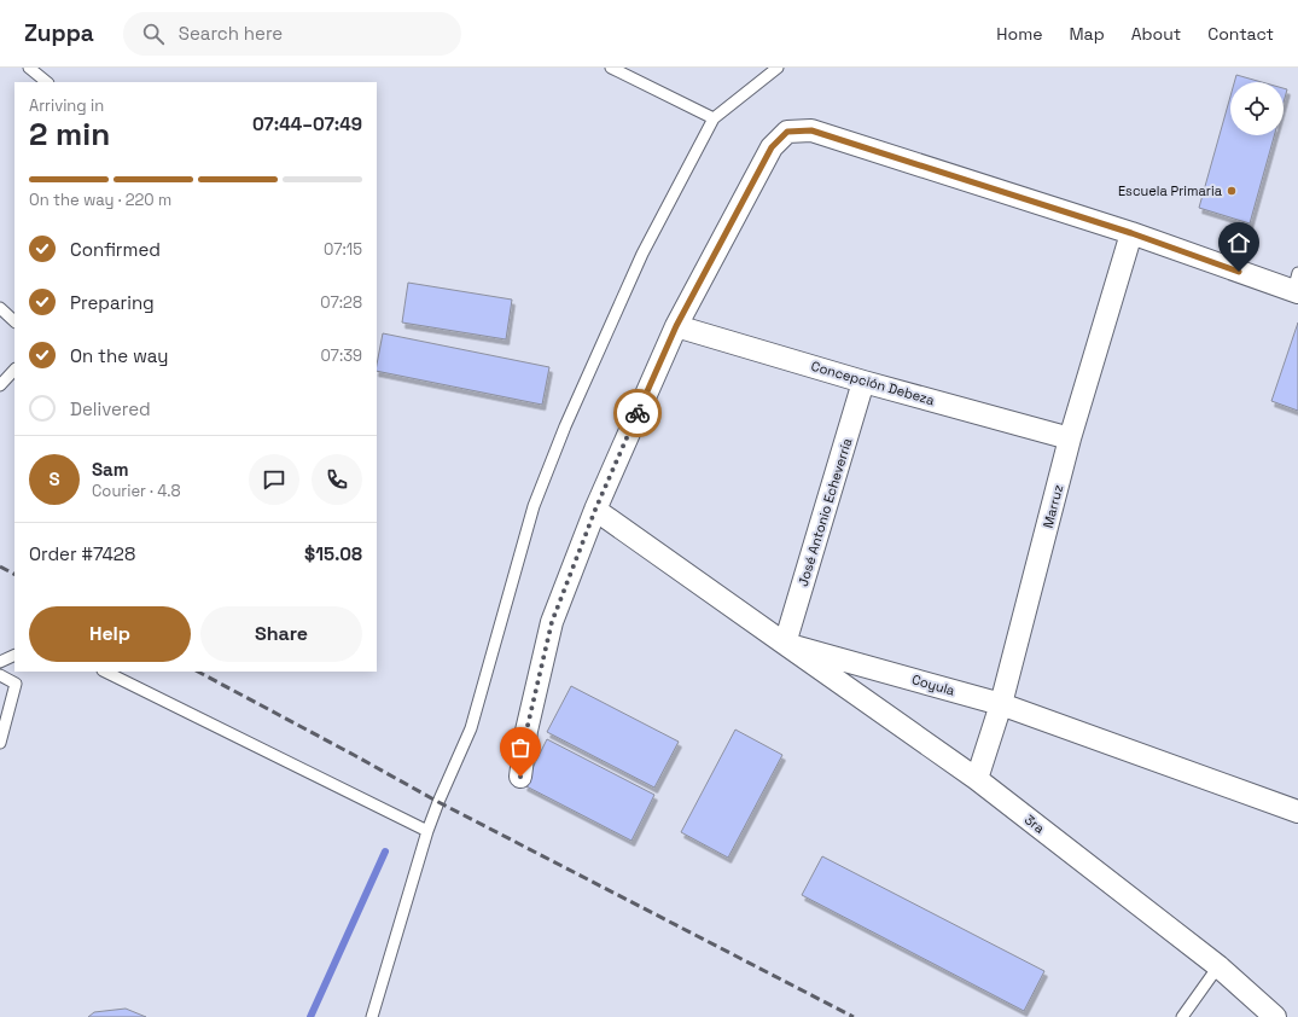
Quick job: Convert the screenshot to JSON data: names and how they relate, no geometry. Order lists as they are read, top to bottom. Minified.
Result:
{"streets":{"street":["Concepción Debeza","Marruz","José Antonio Echeverría","Coyula","3ra"]},"crossings":[["Concepción Debeza","Marruz"],["Concepción Debeza","José Antonio Echeverría"],["Marruz","Coyula"],["Marruz","3ra"],["José Antonio Echeverría","Coyula"],["José Antonio Echeverría","3ra"],["Coyula","3ra"]],"places":["Escuela Primaria"],"page":{"header":"Zuppa","search":"Search here","nav":["Home","Map","About","Contact"],"heading":["2 min","Arriving in","07:44–07:49"],"panel":["Sam","Courier · 4.8","Order #7428","$15.08"],"bar":"On the way · 220 m","list":[["Confirmed","07:15"],["Preparing","07:28"],["On the way","07:39"],"Delivered"],"round":"S","buttons":["Help","Share"]}}
